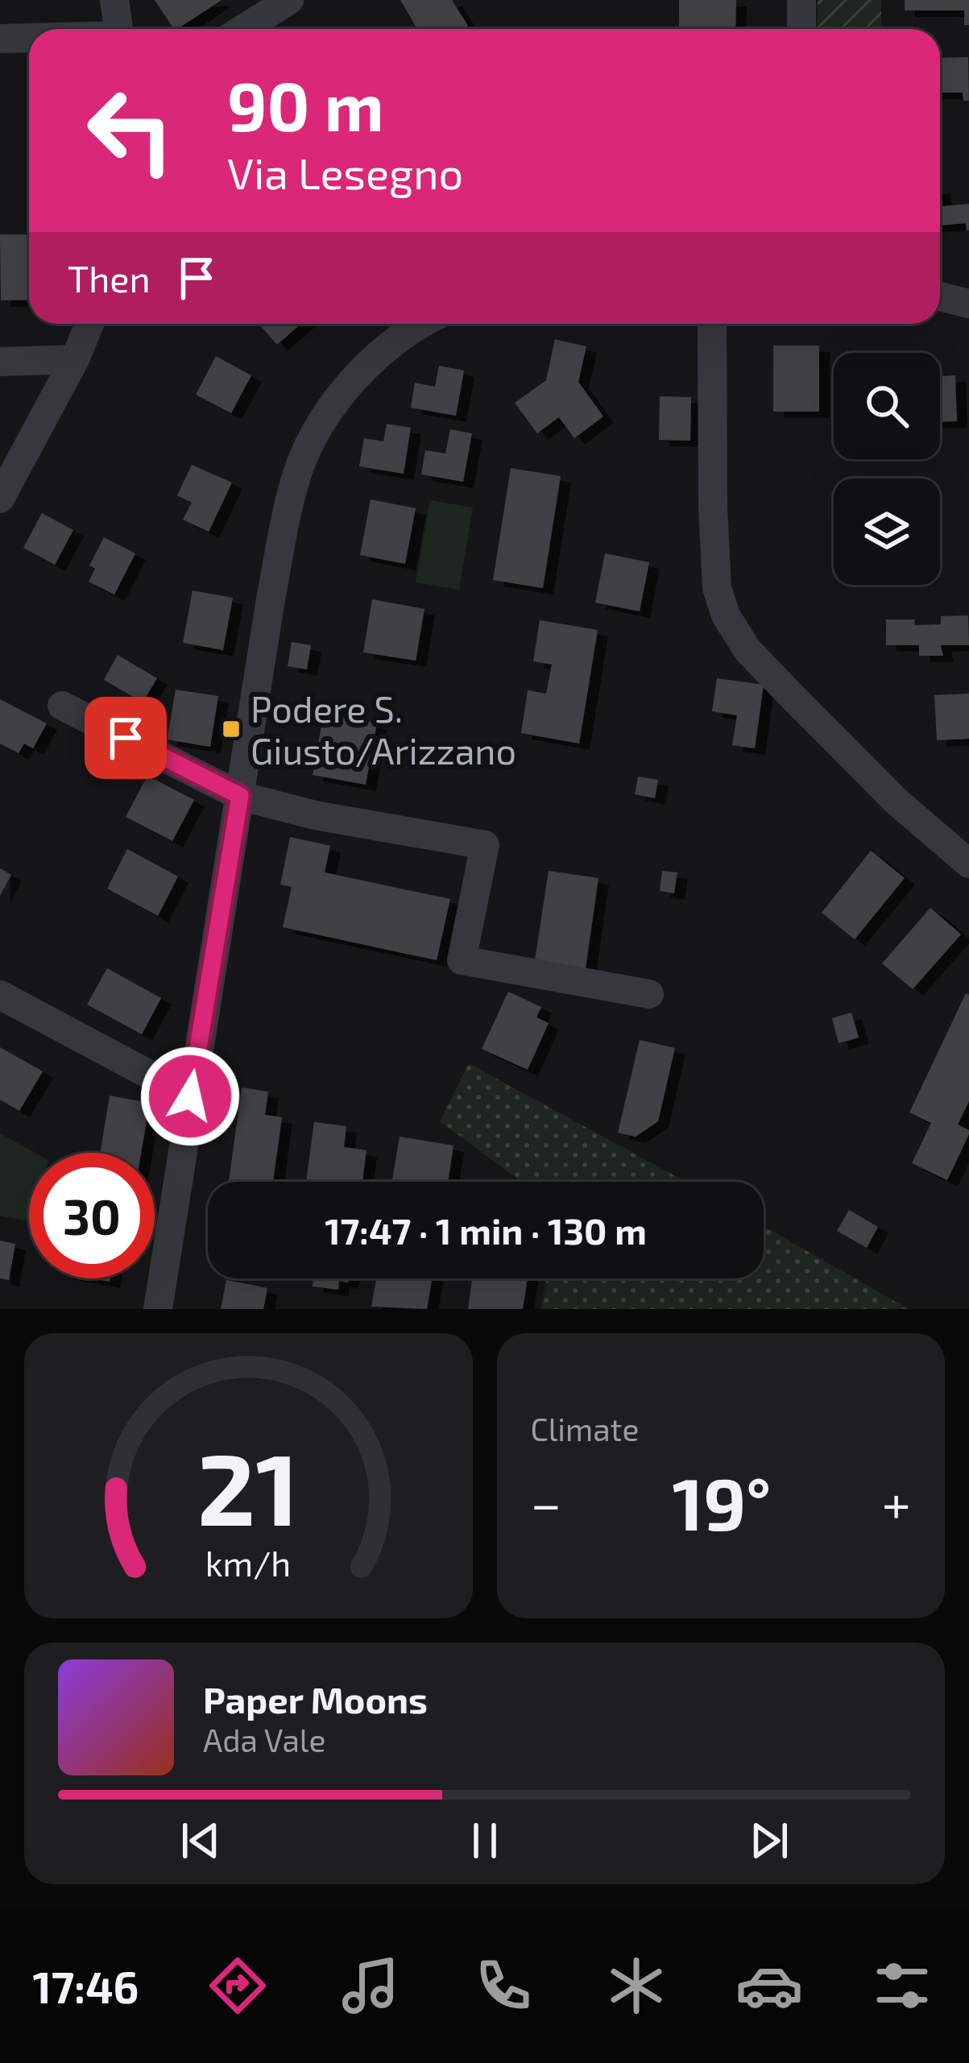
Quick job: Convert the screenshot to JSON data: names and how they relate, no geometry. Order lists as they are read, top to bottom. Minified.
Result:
{"places":{"transit":["Podere S. Giusto/Arizzano"]},"page":{"turn":["90 m","Via Lesegno"],"then":"Then","limit":"30","trip":"17:47 · 1 min · 130 m","tile":"Climate","heat":["−","19°","+"],"song":["Paper Moons","Ada Vale"],"tabs":"17:46","gauge":["21","km/h"]}}
